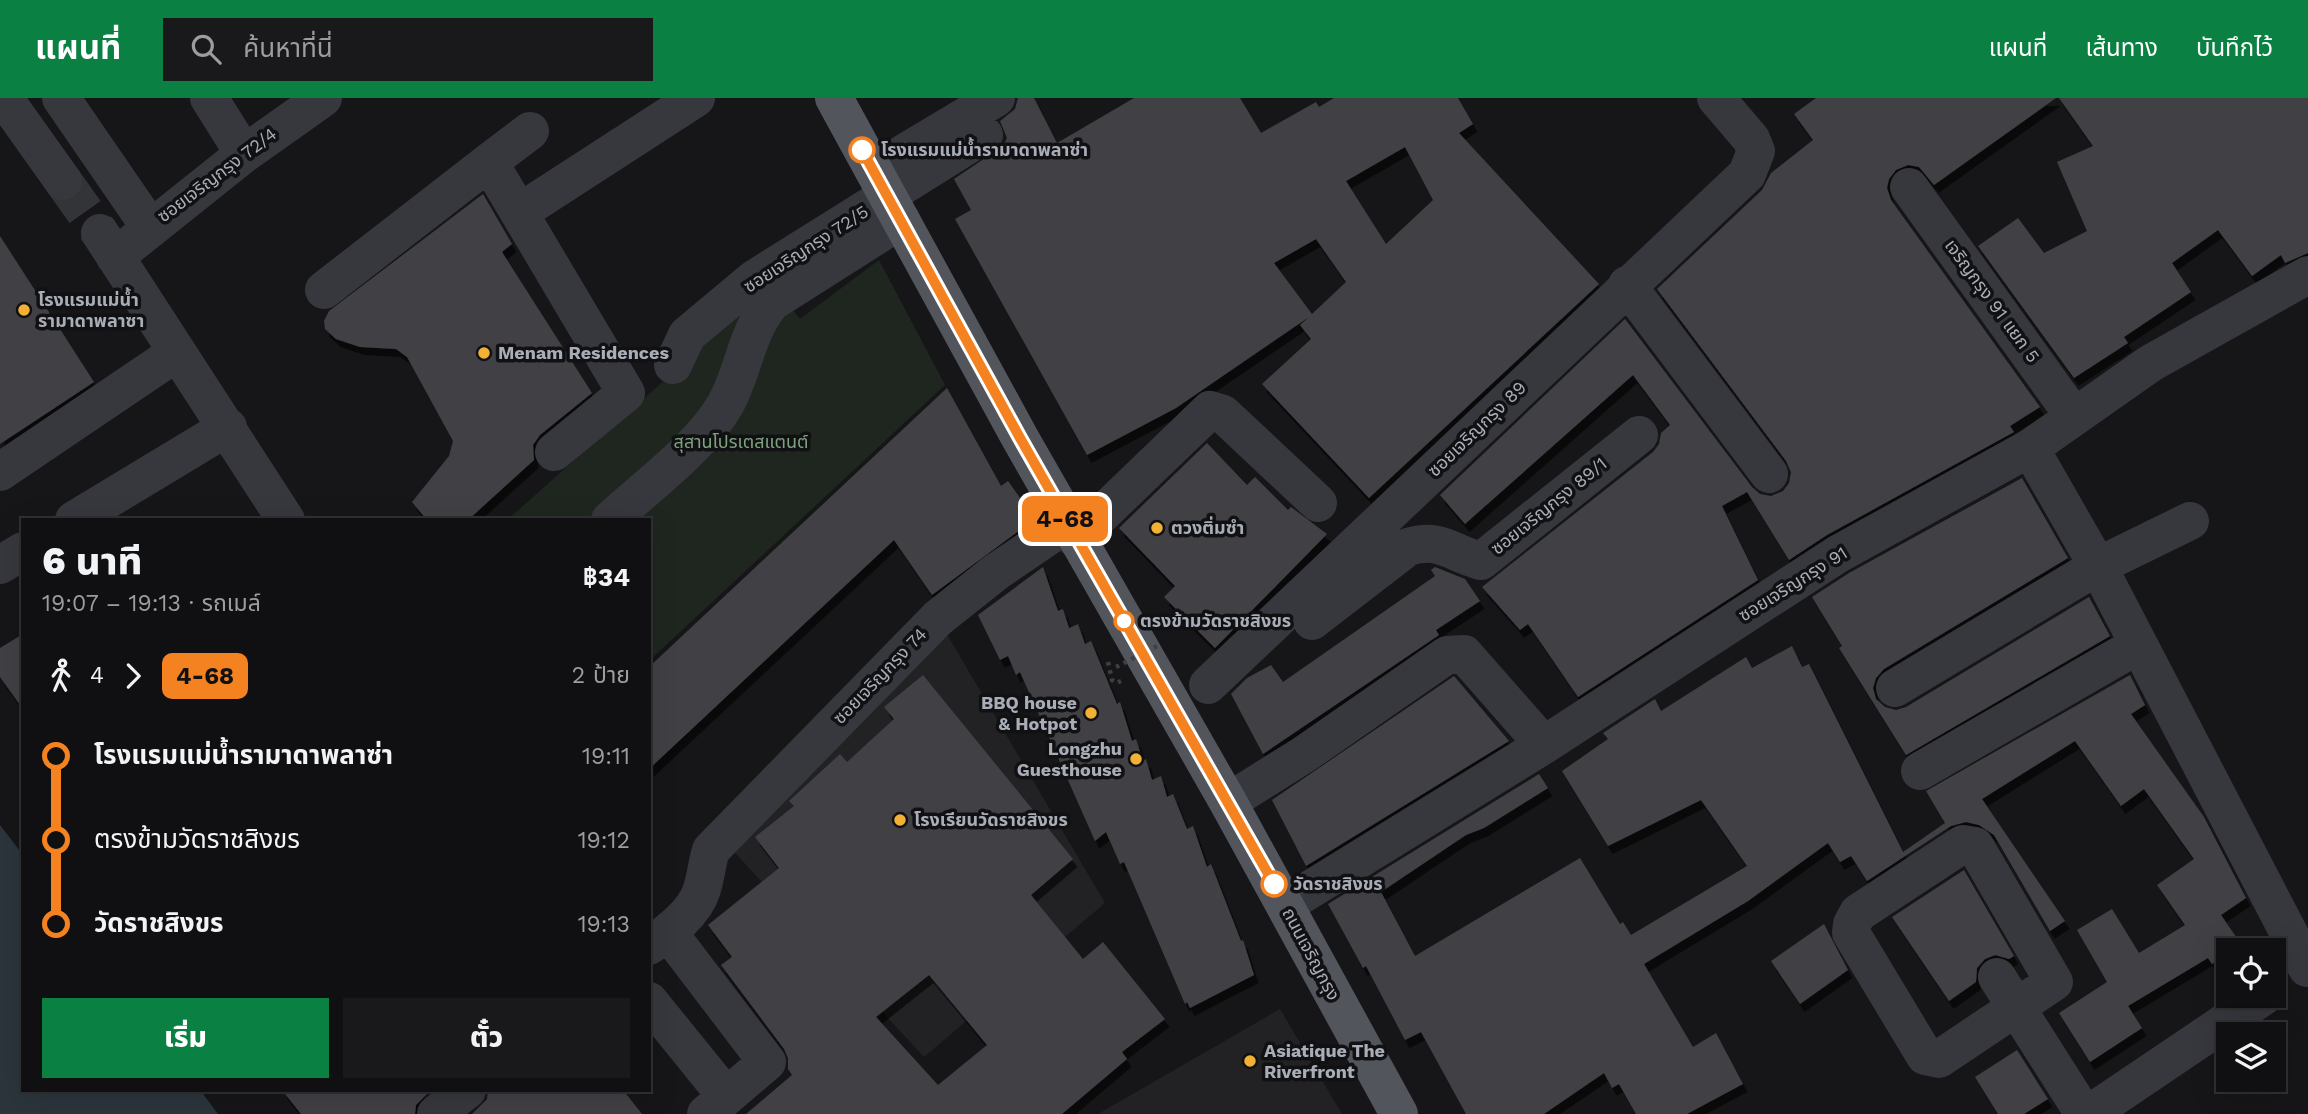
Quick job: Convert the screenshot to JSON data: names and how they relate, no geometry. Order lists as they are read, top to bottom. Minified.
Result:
{"streets":{"main road":["ถนนเจริญกรุง"],"street":["ซอยเจริญกรุง 72/4","ซอยเจริญกรุง 72/5","เจริญกรุง 91 แยก 5","ซอยเจริญกรุง 89","ซอยเจริญกรุง 89/1","ซอยเจริญกรุง 91","ซอยเจริญกรุง 74"]},"crossings":[["ซอยเจริญกรุง 72/5","ถนนเจริญกรุง"],["เจริญกรุง 91 แยก 5","ซอยเจริญกรุง 91"],["ซอยเจริญกรุง 89","ซอยเจริญกรุง 89/1"],["ซอยเจริญกรุง 89/1","ถนนเจริญกรุง"],["ซอยเจริญกรุง 91","ถนนเจริญกรุง"],["ซอยเจริญกรุง 74","ถนนเจริญกรุง"]],"parks":["สุสานโปรเตสแตนต์"],"places":["โรงแรมแม่น้ำรามาดาพลาซ่า","โรงแรมแม่น้ำ รามาดาพลาซา","Menam Residences","ตวงติ่มซำ","ตรงข้ามวัดราชสิงขร","BBQ house & Hotpot","Longzhu Guesthouse","โรงเรียนวัดราชสิงขร","วัดราชสิงขร","Asiatique The Riverfront"],"lines":["bus line 4-68"],"page":{"header":"แผนที่","search":"ค้นหาที่นี่","nav":["แผนที่","เส้นทาง","บันทึกไว้"],"on_map":"4-68","heading":["6 นาที","19:07 – 19:13 · รถเมล์","฿34"],"legs":["4","4-68","2 ป้าย"],"list":[{"name":"โรงแรมแม่น้ำรามาดาพลาซ่า","value":"19:11"},{"name":"ตรงข้ามวัดราชสิงขร","value":"19:12"},{"name":"วัดราชสิงขร","value":"19:13"}],"buttons":["เริ่ม","ตั๋ว"]}}
